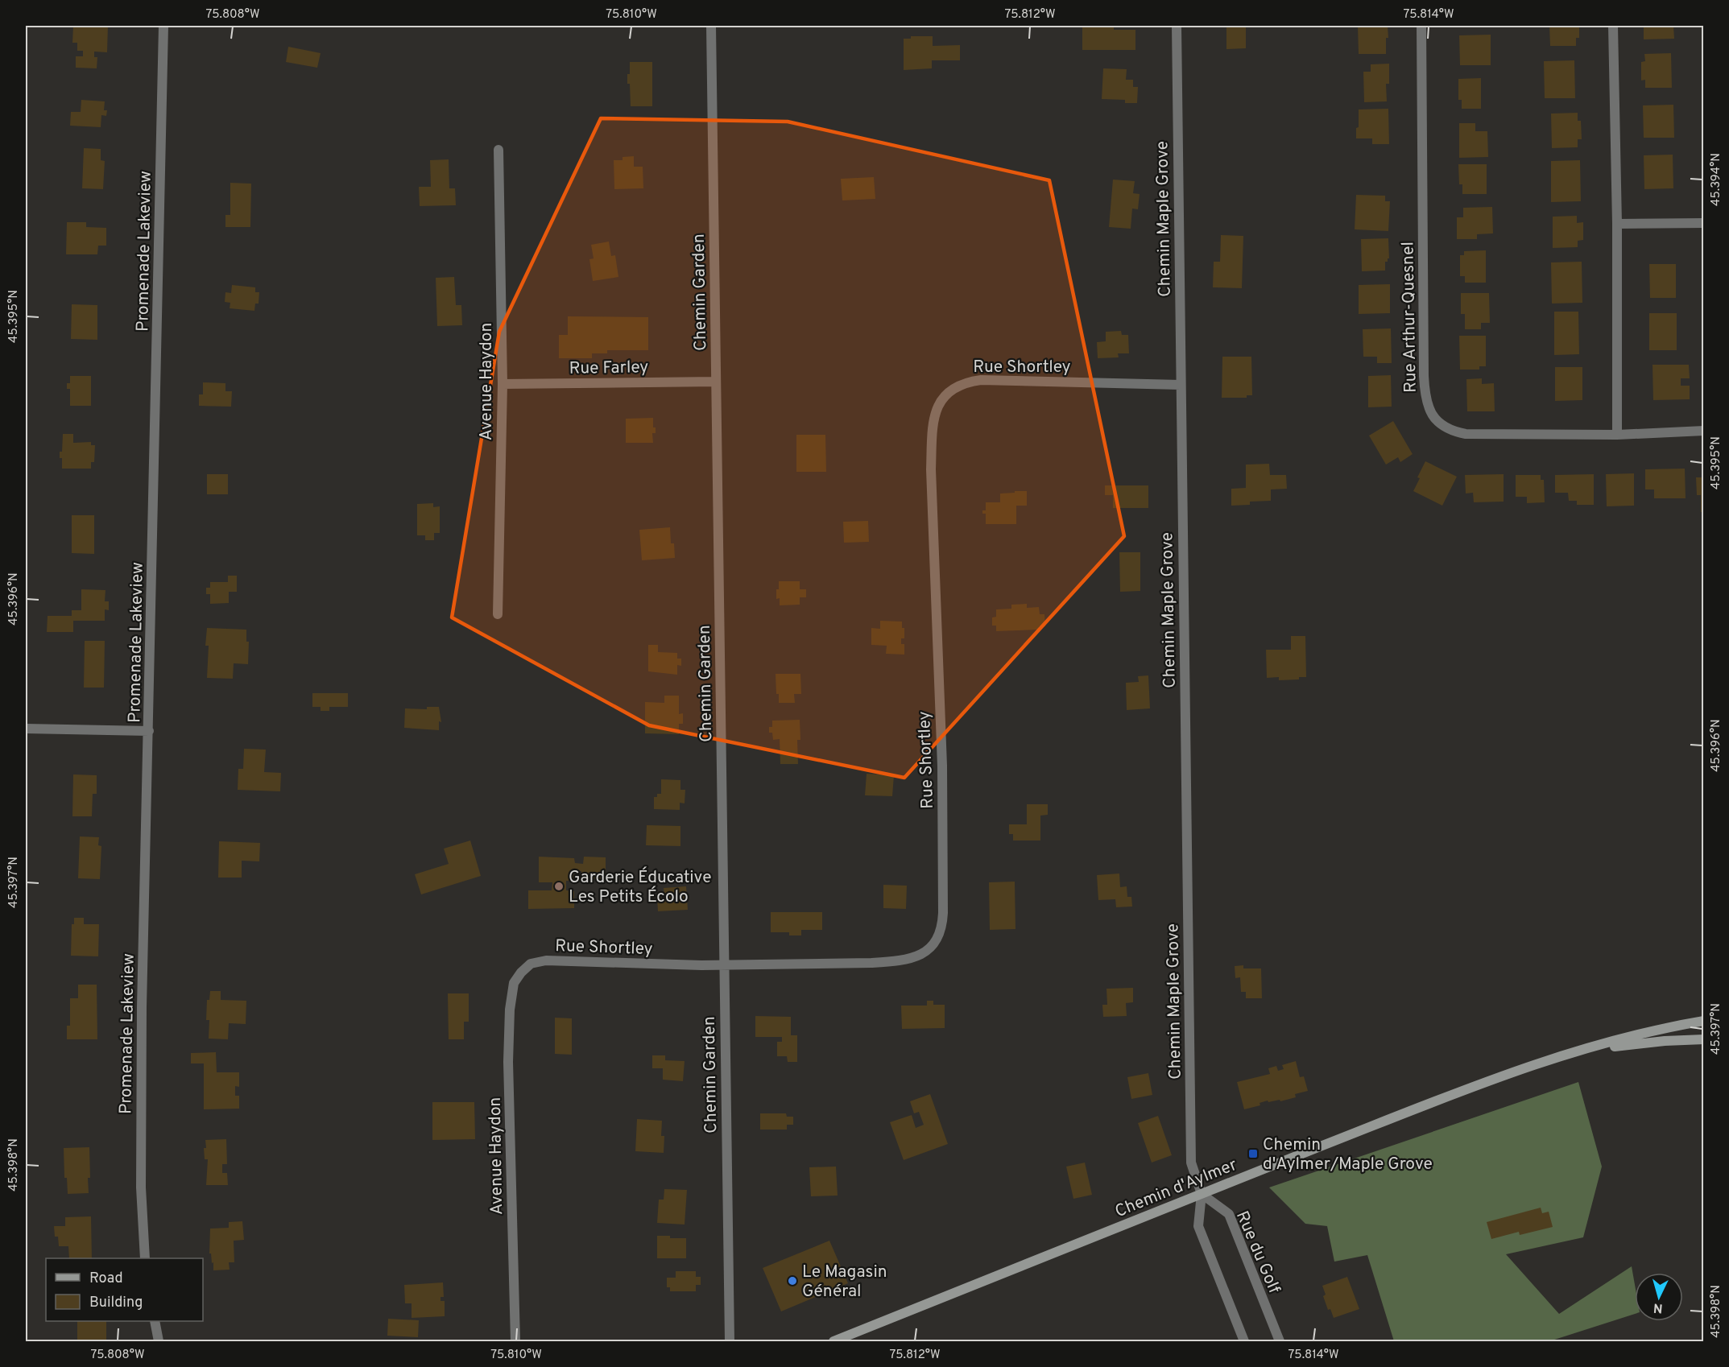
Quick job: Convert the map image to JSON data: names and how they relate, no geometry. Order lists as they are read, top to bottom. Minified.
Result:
{"streets":{"main road":["Chemin d'Aylmer"],"street":["Chemin Maple Grove","Promenade Lakeview","Chemin Garden","Rue Arthur-Quesnel","Rue Shortley","Rue Farley","Avenue Haydon","Rue du Golf"]},"crossings":[["Chemin Maple Grove","Rue Shortley"],["Chemin Maple Grove","Chemin d'Aylmer"],["Chemin Maple Grove","Rue du Golf"],["Chemin Garden","Rue Shortley"],["Chemin Garden","Rue Farley"],["Rue Shortley","Avenue Haydon"],["Rue Farley","Avenue Haydon"],["Chemin d'Aylmer","Rue du Golf"]],"places":{"other":["Garderie Éducative Les Petits Écolo","Le Magasin Général"],"transit":["Chemin d'Aylmer/Maple Grove"]},"legend":["Road","Building"],"north":"bottom","coordinates":["75.808°W","75.810°W","75.812°W","75.814°W","45.394°N","45.395°N","45.396°N","45.397°N","45.398°N"]}
